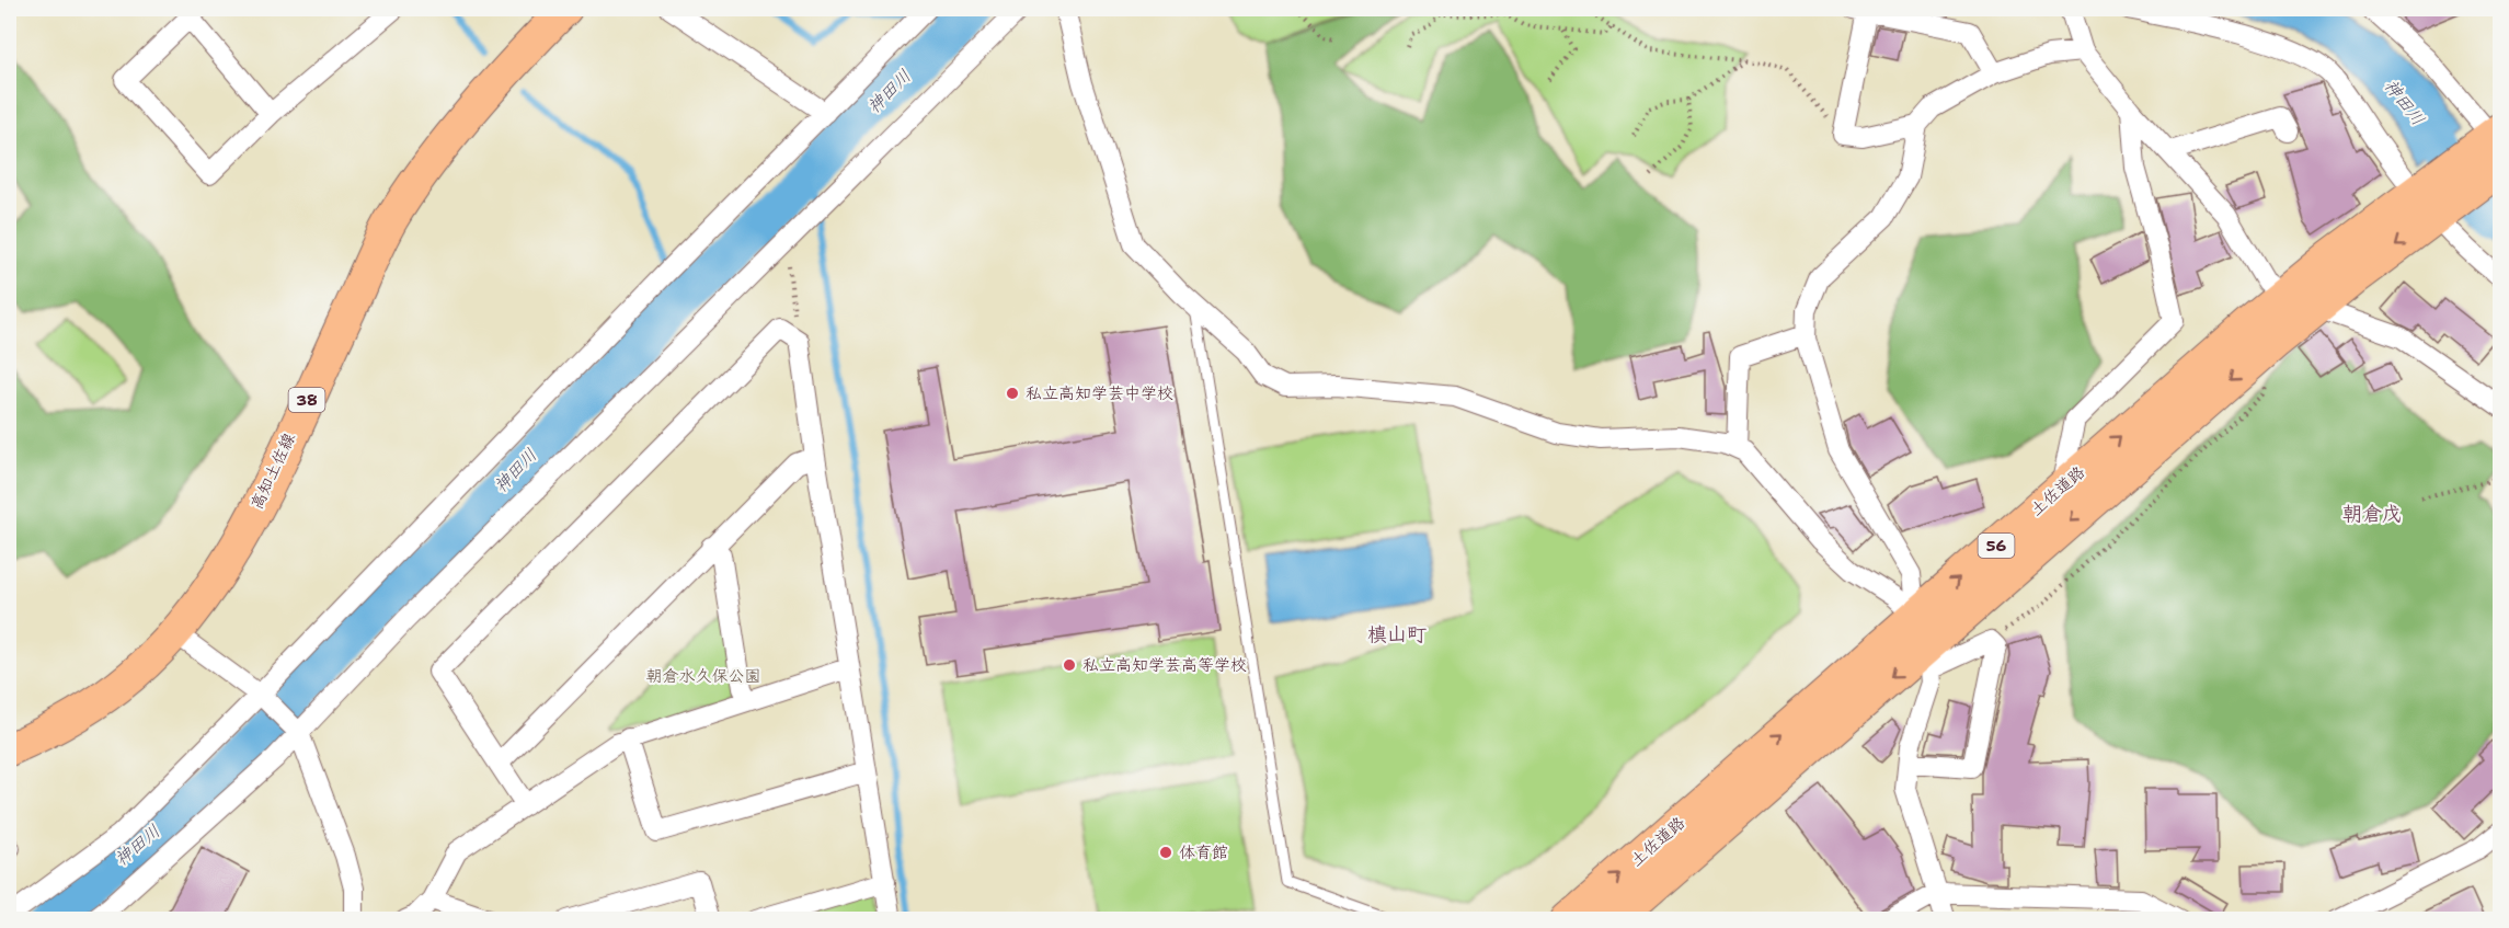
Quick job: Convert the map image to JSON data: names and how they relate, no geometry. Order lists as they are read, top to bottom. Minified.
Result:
{"streets":{"highway":["土佐道路","56"],"main road":["38","高知土佐線"]},"districts":["朝倉戊","槙山町"],"water":["神田川"],"parks":["朝倉水久保公園"],"places":["私立高知学芸中学校","私立高知学芸高等学校","体育館"]}
